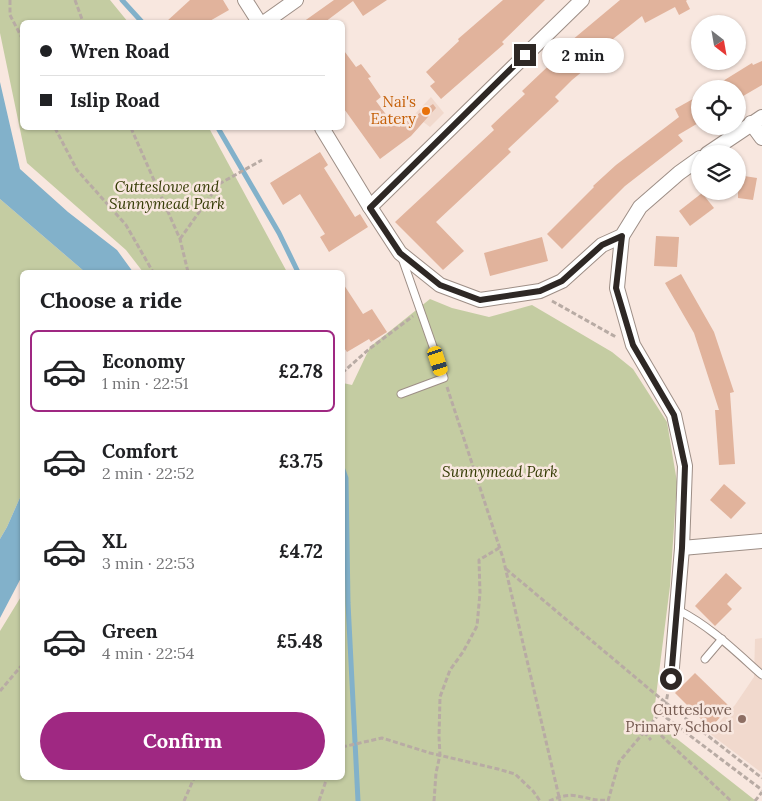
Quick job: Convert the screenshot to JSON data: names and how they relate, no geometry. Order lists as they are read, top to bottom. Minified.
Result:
{"parks":["Cutteslowe and Sunnymead Park","Sunnymead Park"],"places":["Nai's Eatery","Cutteslowe Primary School"],"north":"bottom right","page":{"banner":["Wren Road","Islip Road"],"bubble":"2 min","heading":"Choose a ride","list":[{"name":"Economy","note":"1 min · 22:51","value":"£2.78"},{"name":"Comfort","note":"2 min · 22:52","value":"£3.75"},{"name":"XL","note":"3 min · 22:53","value":"£4.72"},{"name":"Green","note":"4 min · 22:54","value":"£5.48"}],"buttons":"Confirm"}}
